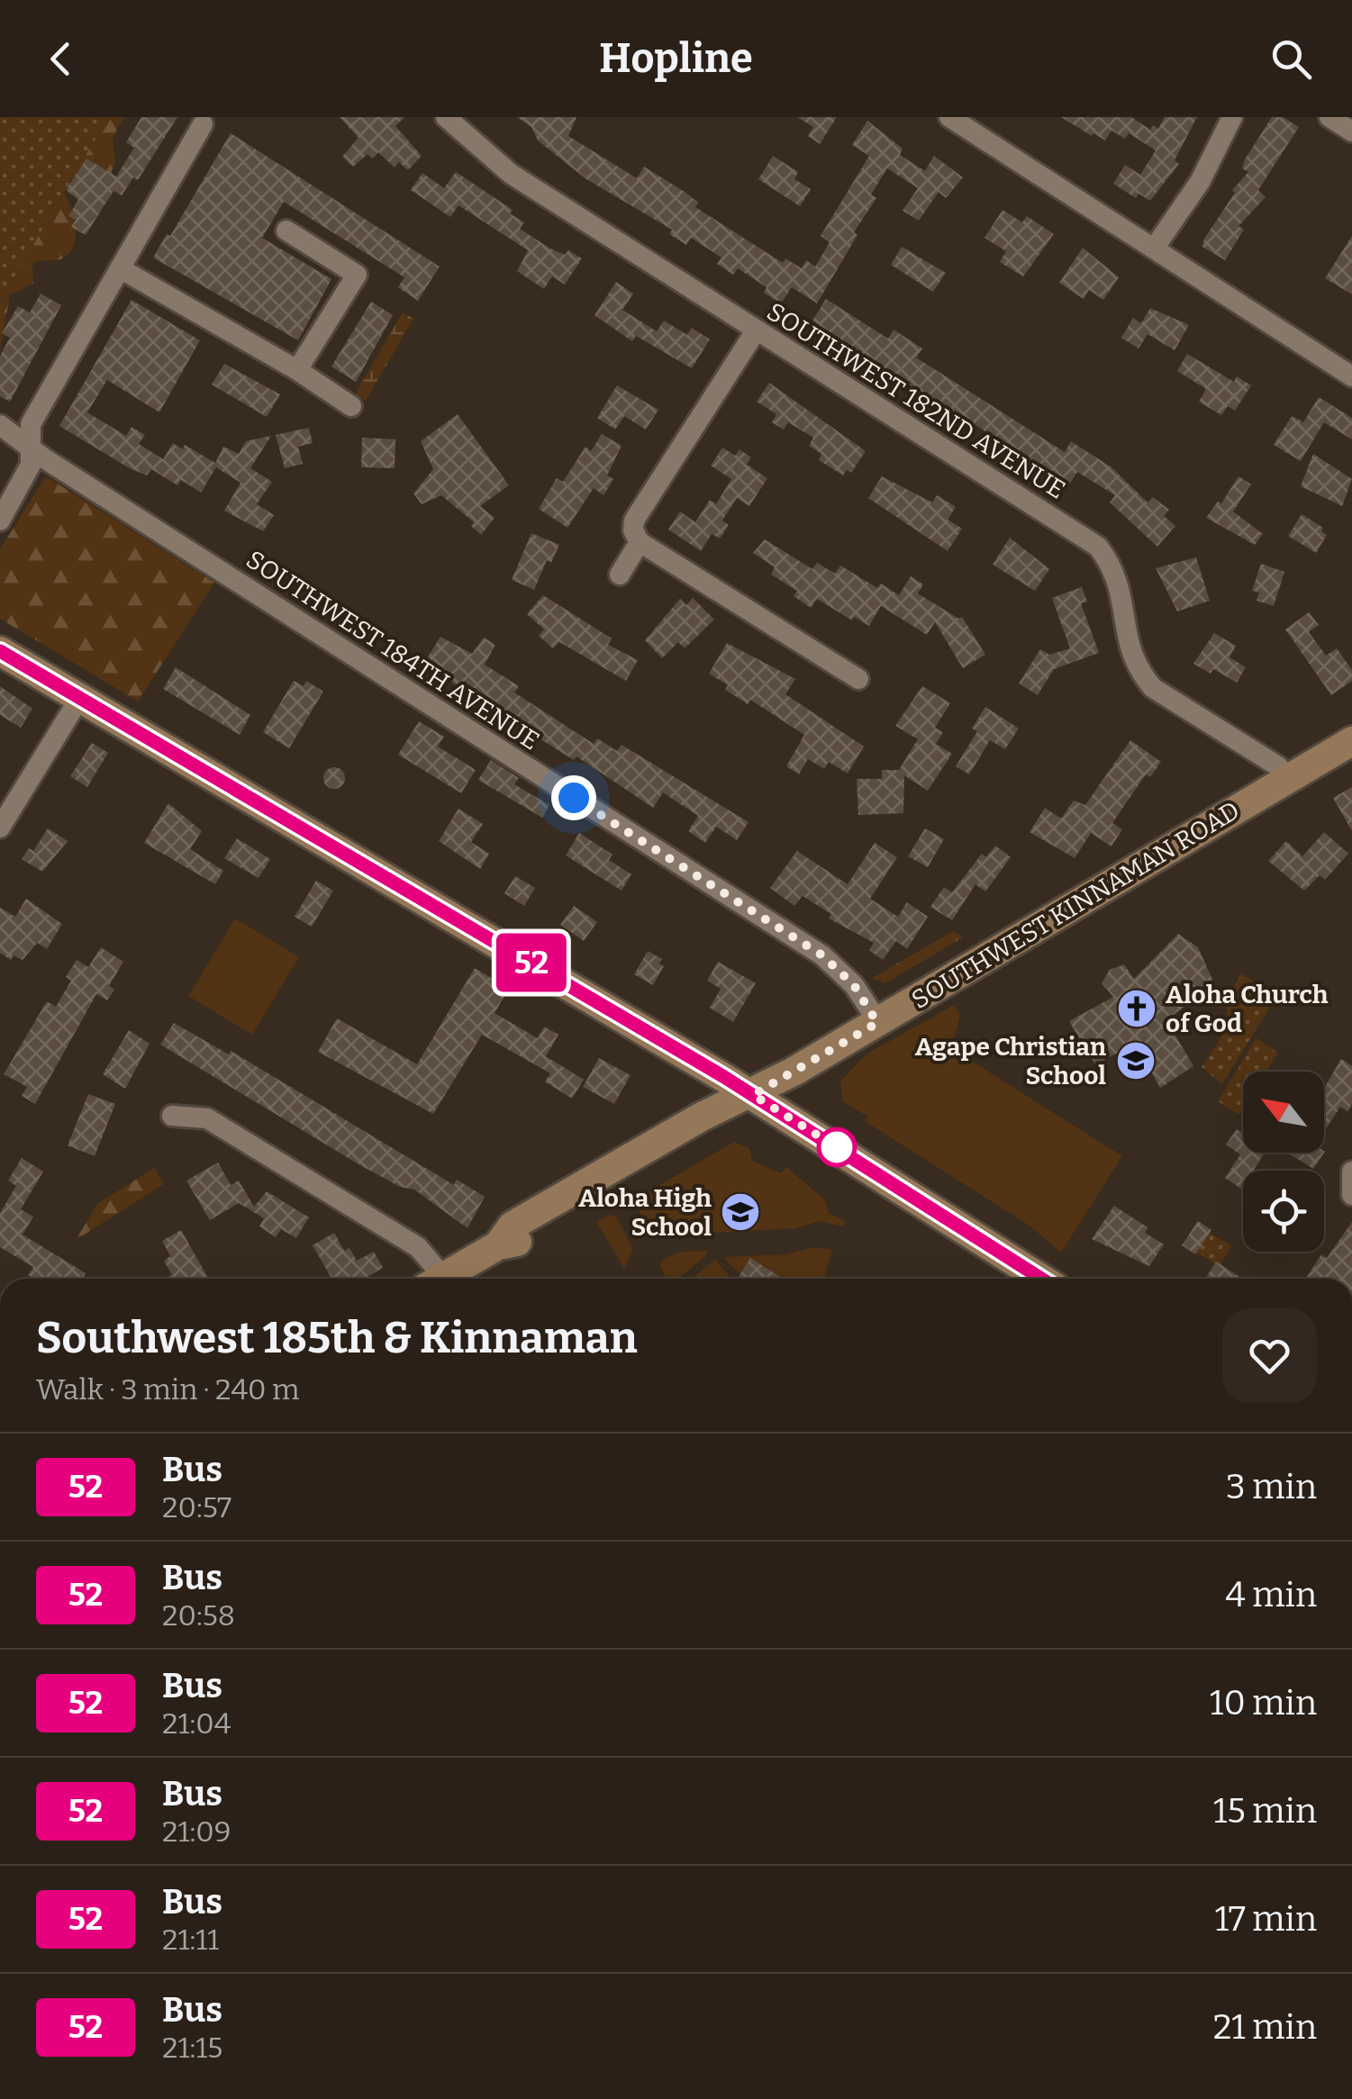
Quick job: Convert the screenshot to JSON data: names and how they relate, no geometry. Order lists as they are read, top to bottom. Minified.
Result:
{"streets":{"main road":["SOUTHWEST KINNAMAN ROAD"],"street":["SOUTHWEST 182ND AVENUE","SOUTHWEST 184TH AVENUE"]},"crossings":[["SOUTHWEST 182ND AVENUE","SOUTHWEST KINNAMAN ROAD"],["SOUTHWEST 184TH AVENUE","SOUTHWEST KINNAMAN ROAD"]],"places":{"church":["Aloha Church of God"],"school or university":["Agape Christian School","Aloha High School"]},"lines":["bus line 52"],"north":"top left","page":{"header":"Hopline","on_map":"52","heading":["Southwest 185th & Kinnaman","Walk · 3 min · 240 m"],"list":[{"mark":"52","name":"Bus","note":"20:57","value":"3 min"},{"mark":"52","name":"Bus","note":"20:58","value":"4 min"},{"mark":"52","name":"Bus","note":"21:04","value":"10 min"},{"mark":"52","name":"Bus","note":"21:09","value":"15 min"},{"mark":"52","name":"Bus","note":"21:11","value":"17 min"},{"mark":"52","name":"Bus","note":"21:15","value":"21 min"}]}}
